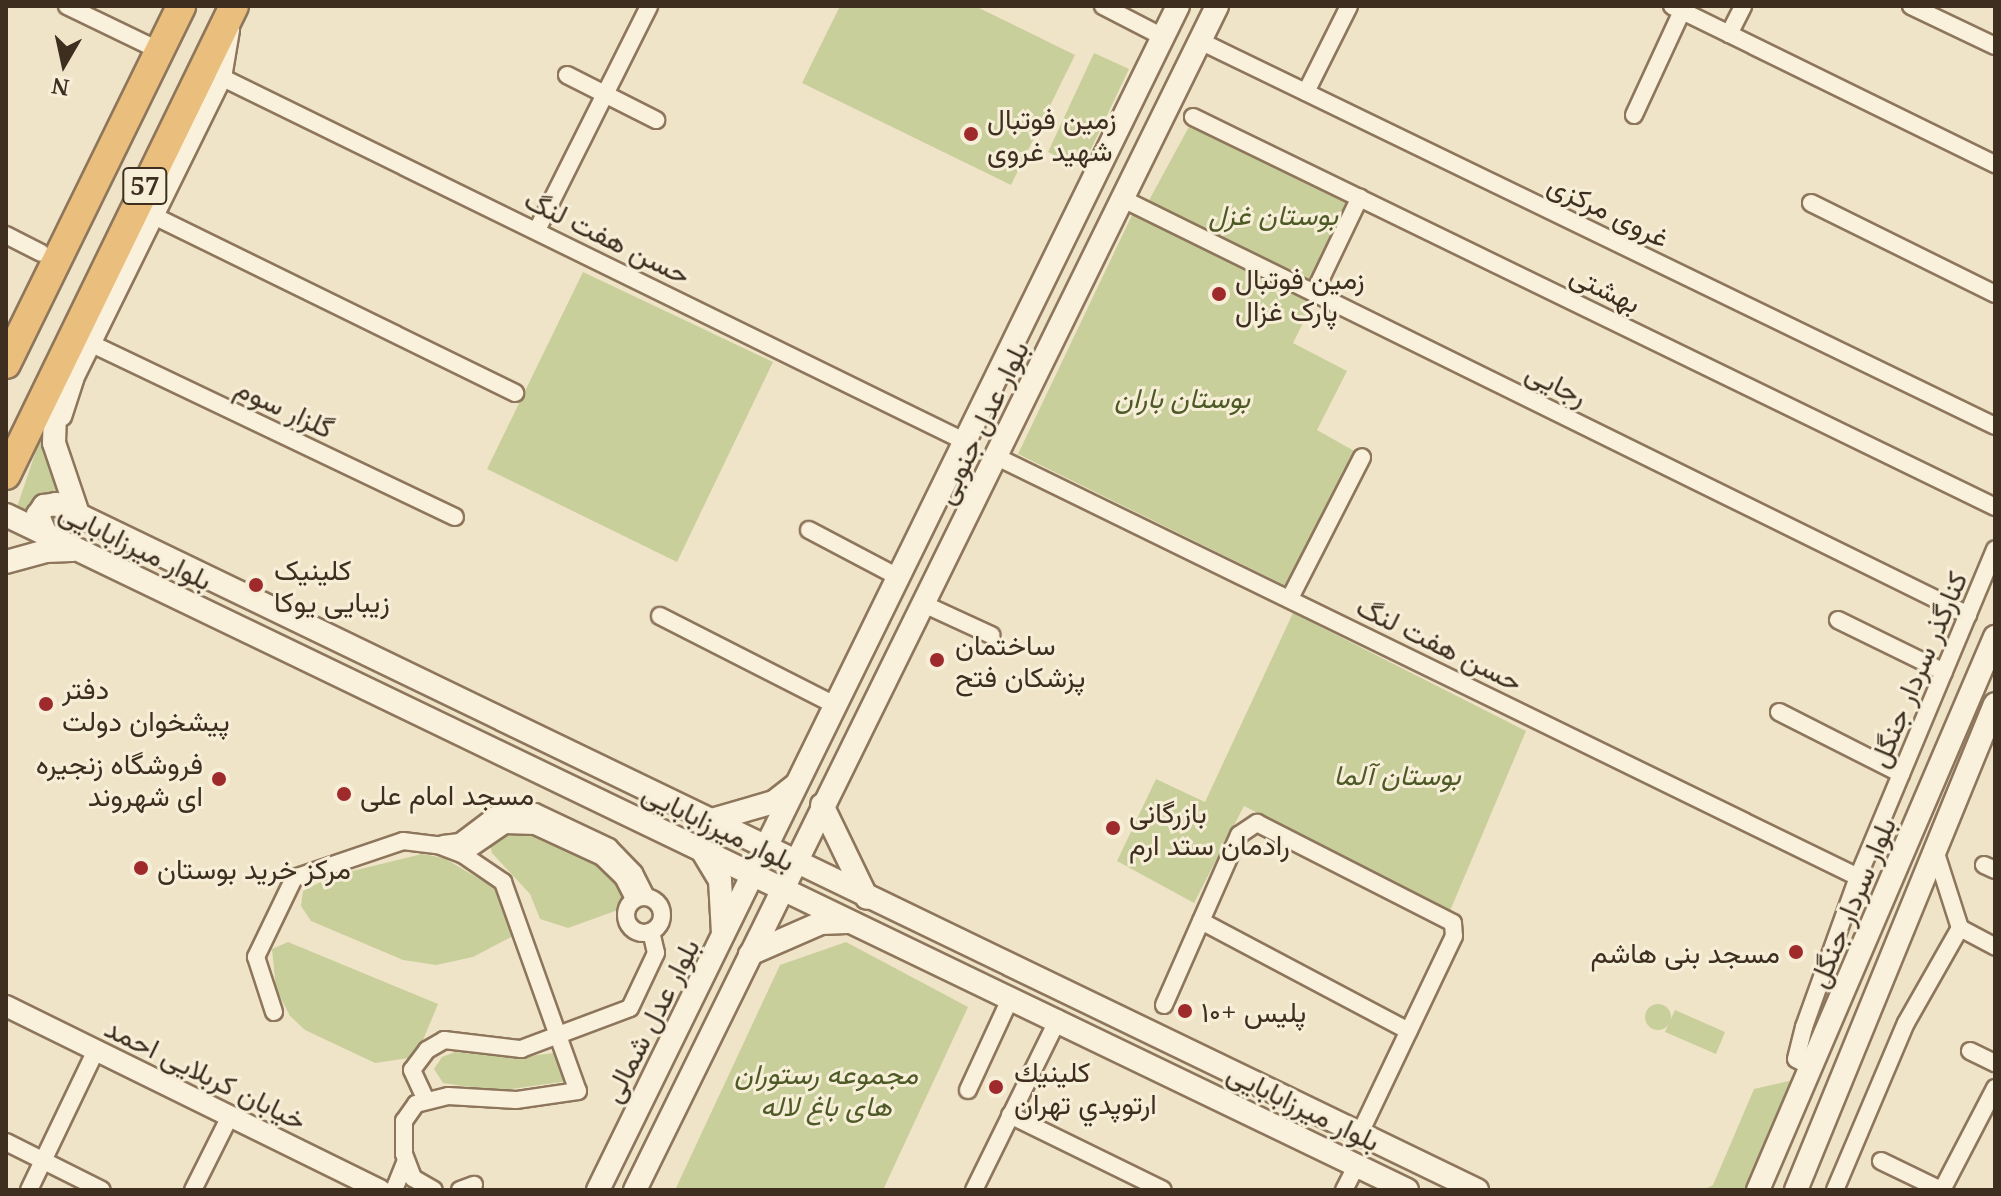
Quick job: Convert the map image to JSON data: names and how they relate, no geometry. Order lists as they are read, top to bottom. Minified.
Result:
{"streets":{"highway":["57"],"main road":["بلوار عدل جنوبی","بلوار میرزابابایی","بلوار سردار جنگل","بلوار عدل شمالی"],"street":["غروی مرکزی","حسن هفت لنگ","بهشتی","رجایی","گلزار سوم","کنارگذر سردار جنگل","خیابان کربلایی احمد"]},"crossings":[["غروی مرکزی","بلوار عدل جنوبی"],["حسن هفت لنگ","بلوار عدل جنوبی"],["حسن هفت لنگ","کنارگذر سردار جنگل"],["رجایی","بلوار عدل جنوبی"],["رجایی","کنارگذر سردار جنگل"],["بلوار عدل جنوبی","بلوار میرزابابایی"],["بلوار عدل جنوبی","بلوار عدل شمالی"],["بلوار میرزابابایی","بلوار عدل شمالی"],["کنارگذر سردار جنگل","بلوار سردار جنگل"]],"parks":["بوستان غزل","بوستان باران","بوستان آلما","مجموعه رستوران های باغ لاله"],"places":["زمین فوتبال شهید غروی","زمین فوتبال پارک غزال","کلینیک زیبایی یوکا","ساختمان پزشکان فتح","دفتر پیشخوان دولت","فروشگاه زنجیره ای شهروند","مسجد امام علی","بازرگانی رادمان ستد ارم","مرکز خرید بوستان","مسجد بنی هاشم","پلیس +۱۰","كلينيك ارتوپدي تهران"],"north":"bottom"}
